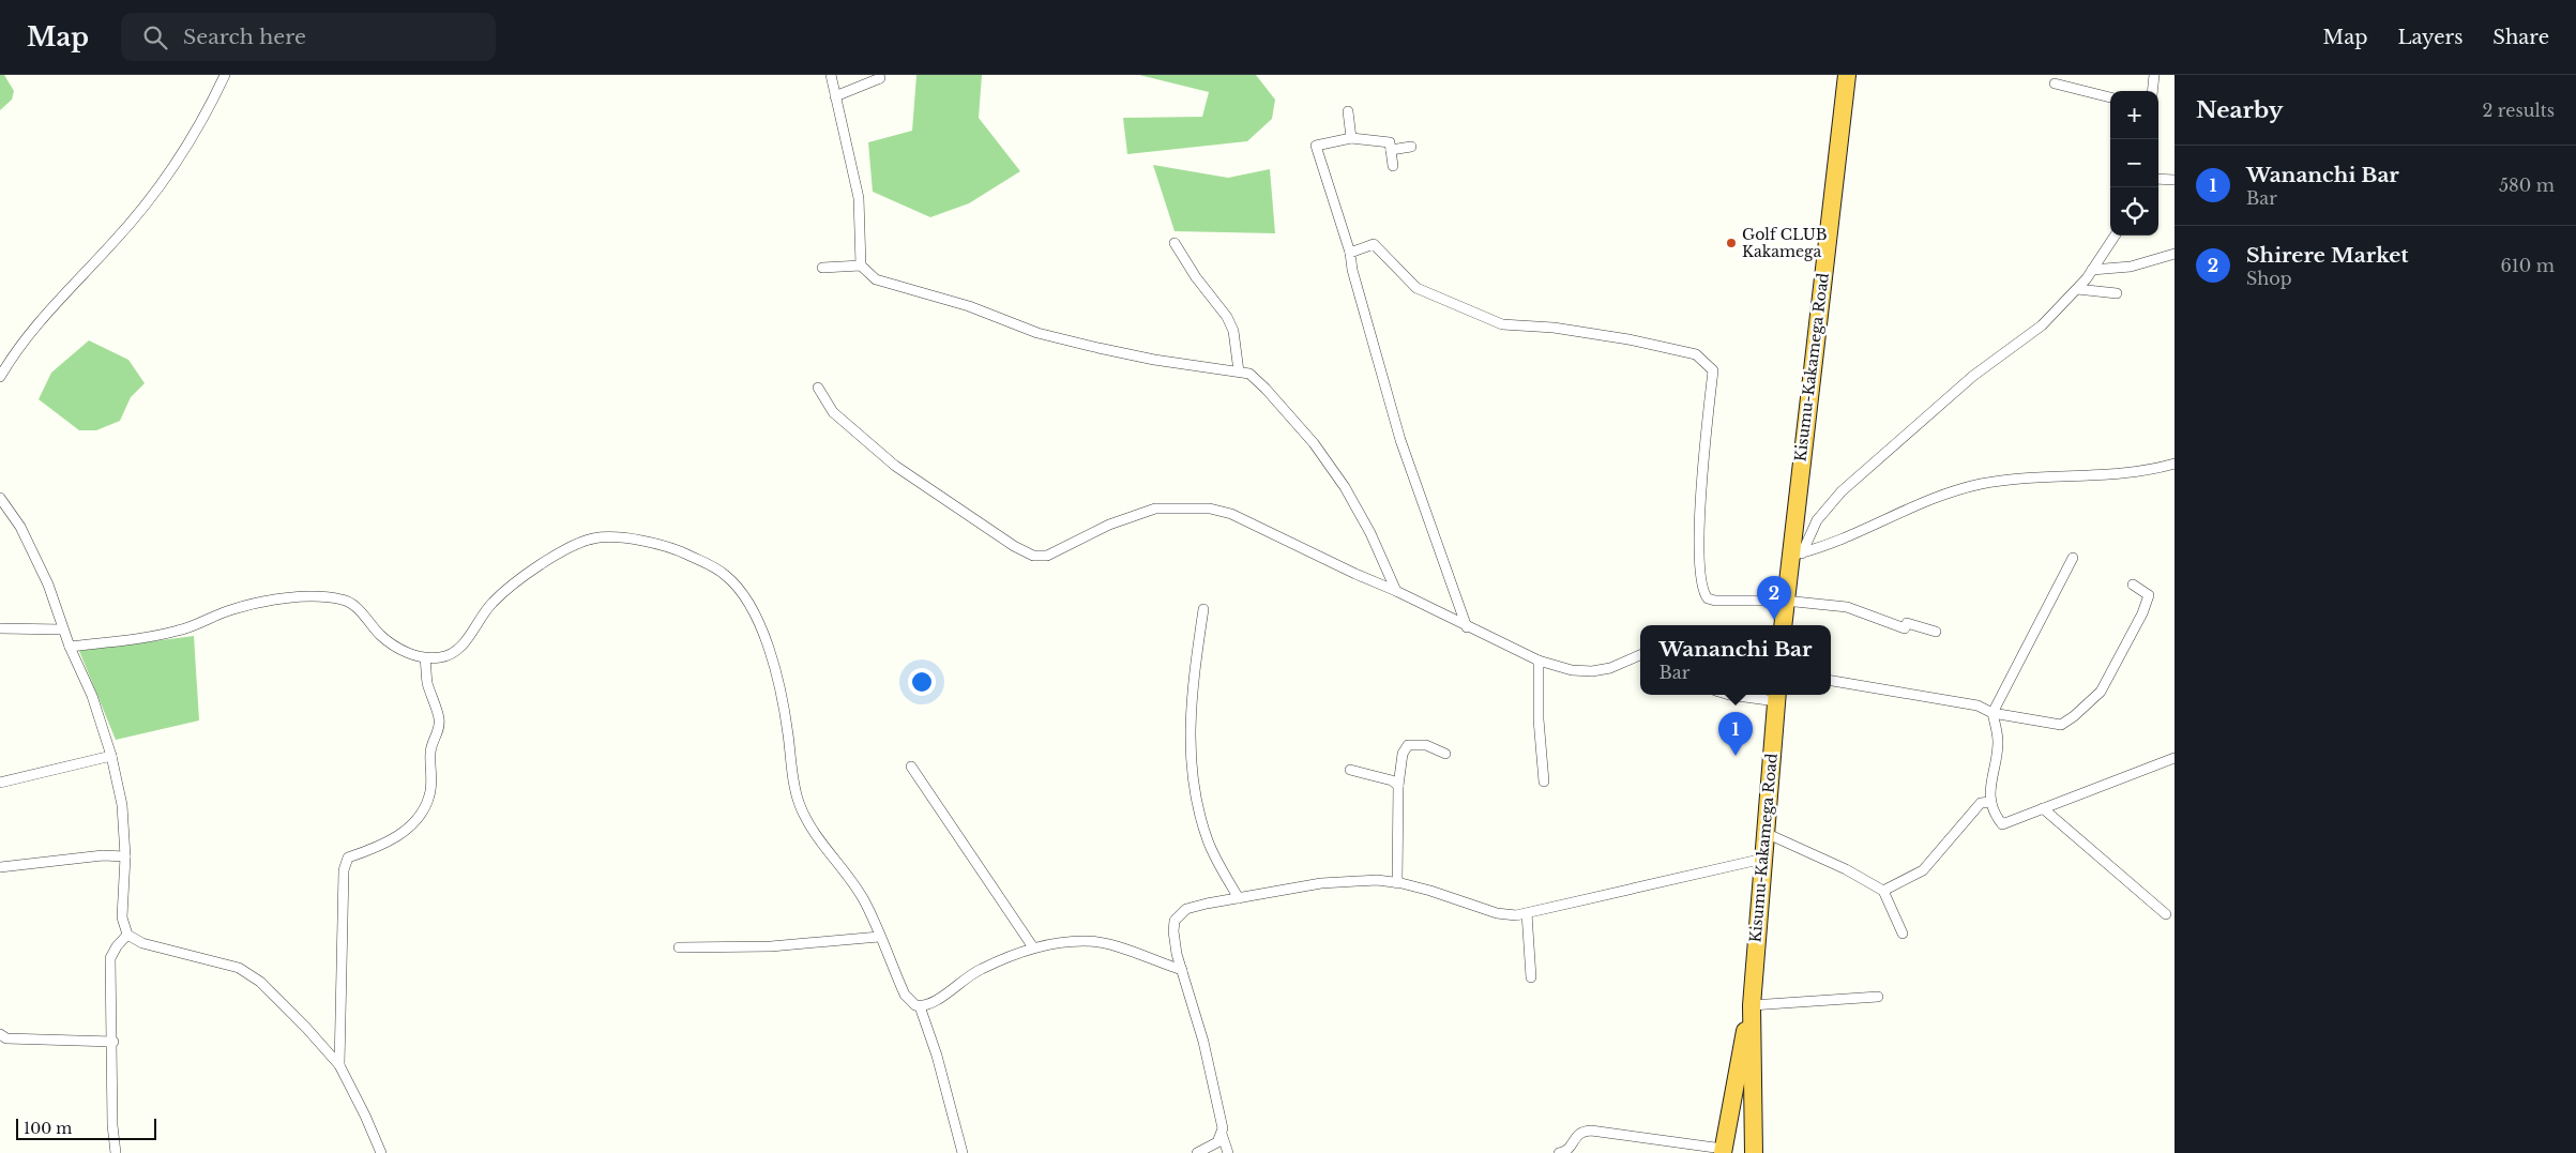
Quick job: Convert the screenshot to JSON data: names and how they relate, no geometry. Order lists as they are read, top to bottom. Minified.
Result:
{"streets":{"highway":["Kisumu-Kakamega Road"]},"places":["Golf CLUB Kakamega"],"scale_bar":"100 m","page":{"header":"Map","search":"Search here","nav":["Map","Layers","Share"],"heading":["Nearby","2 results"],"map_buttons":["+","−"],"list":[{"mark":"1","name":"Wananchi Bar","note":"Bar","value":"580 m"},{"mark":"2","name":"Shirere Market","note":"Shop","value":"610 m"}],"pins":["2","1"],"popup":["Wananchi Bar","Bar"],"scale":"100 m"}}
